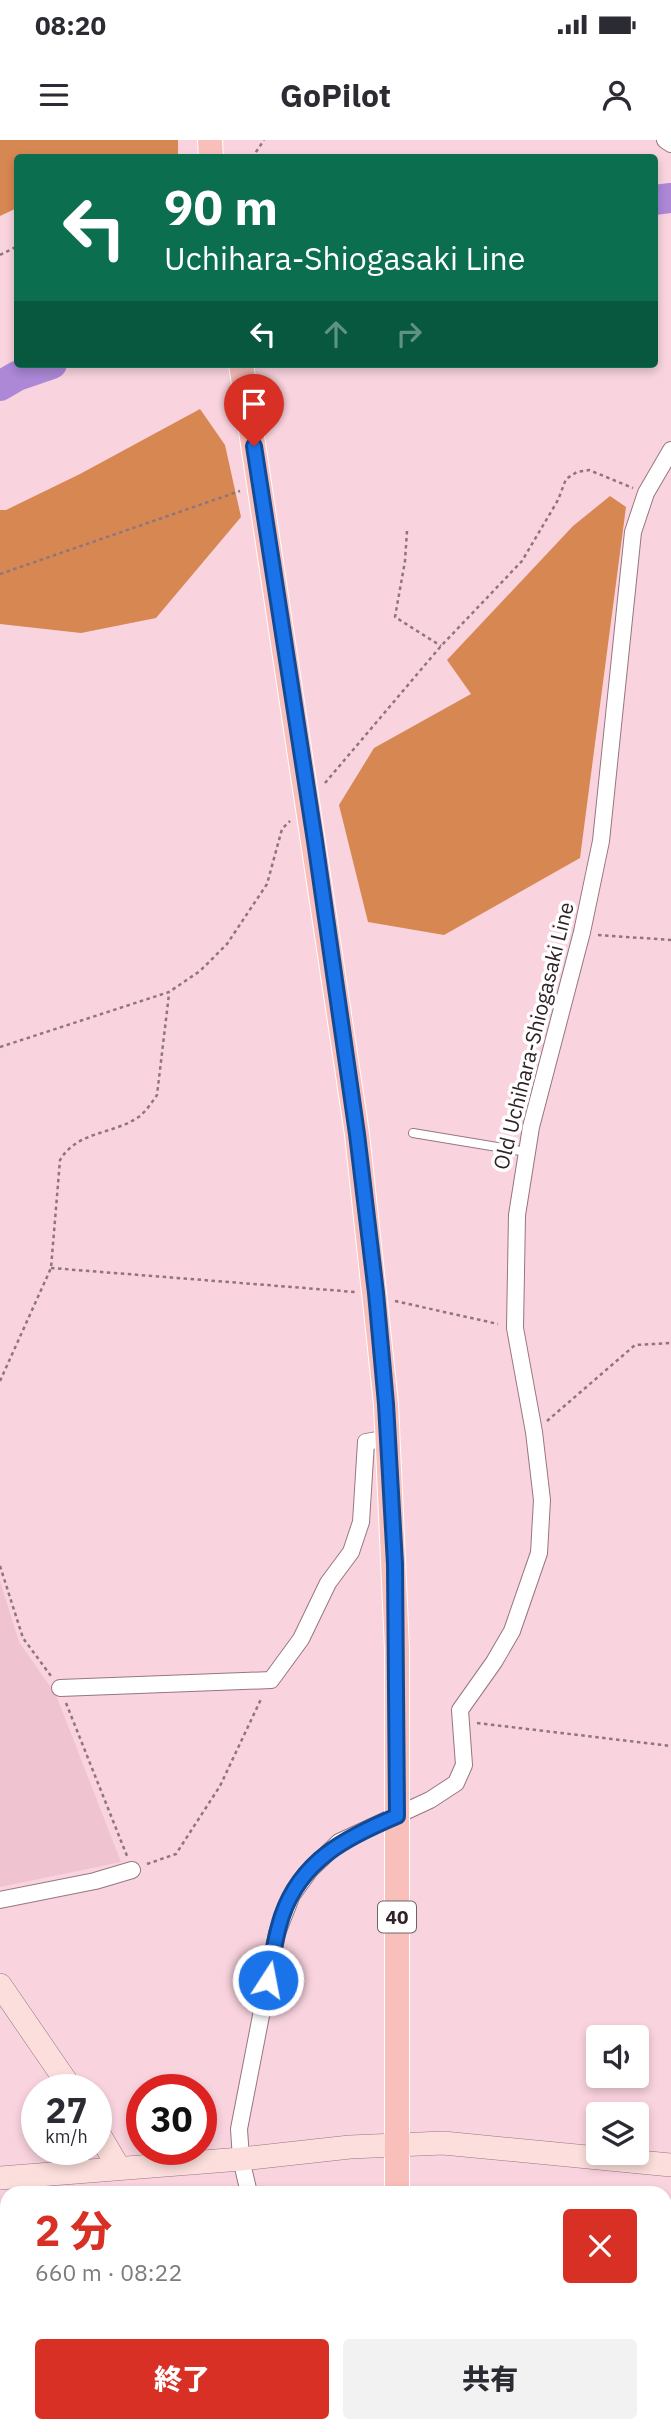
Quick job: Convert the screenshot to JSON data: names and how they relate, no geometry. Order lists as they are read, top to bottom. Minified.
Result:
{"streets":{"main road":["40"],"street":["Old Uchihara-Shiogasaki Line"]},"page":{"status":"08:20","header":"GoPilot","turn":["90 m","Uchihara-Shiogasaki Line"],"speed":"27 km/h","limit":"30","heading":["2 分","660 m · 08:22"],"buttons":["終了","共有"]}}
